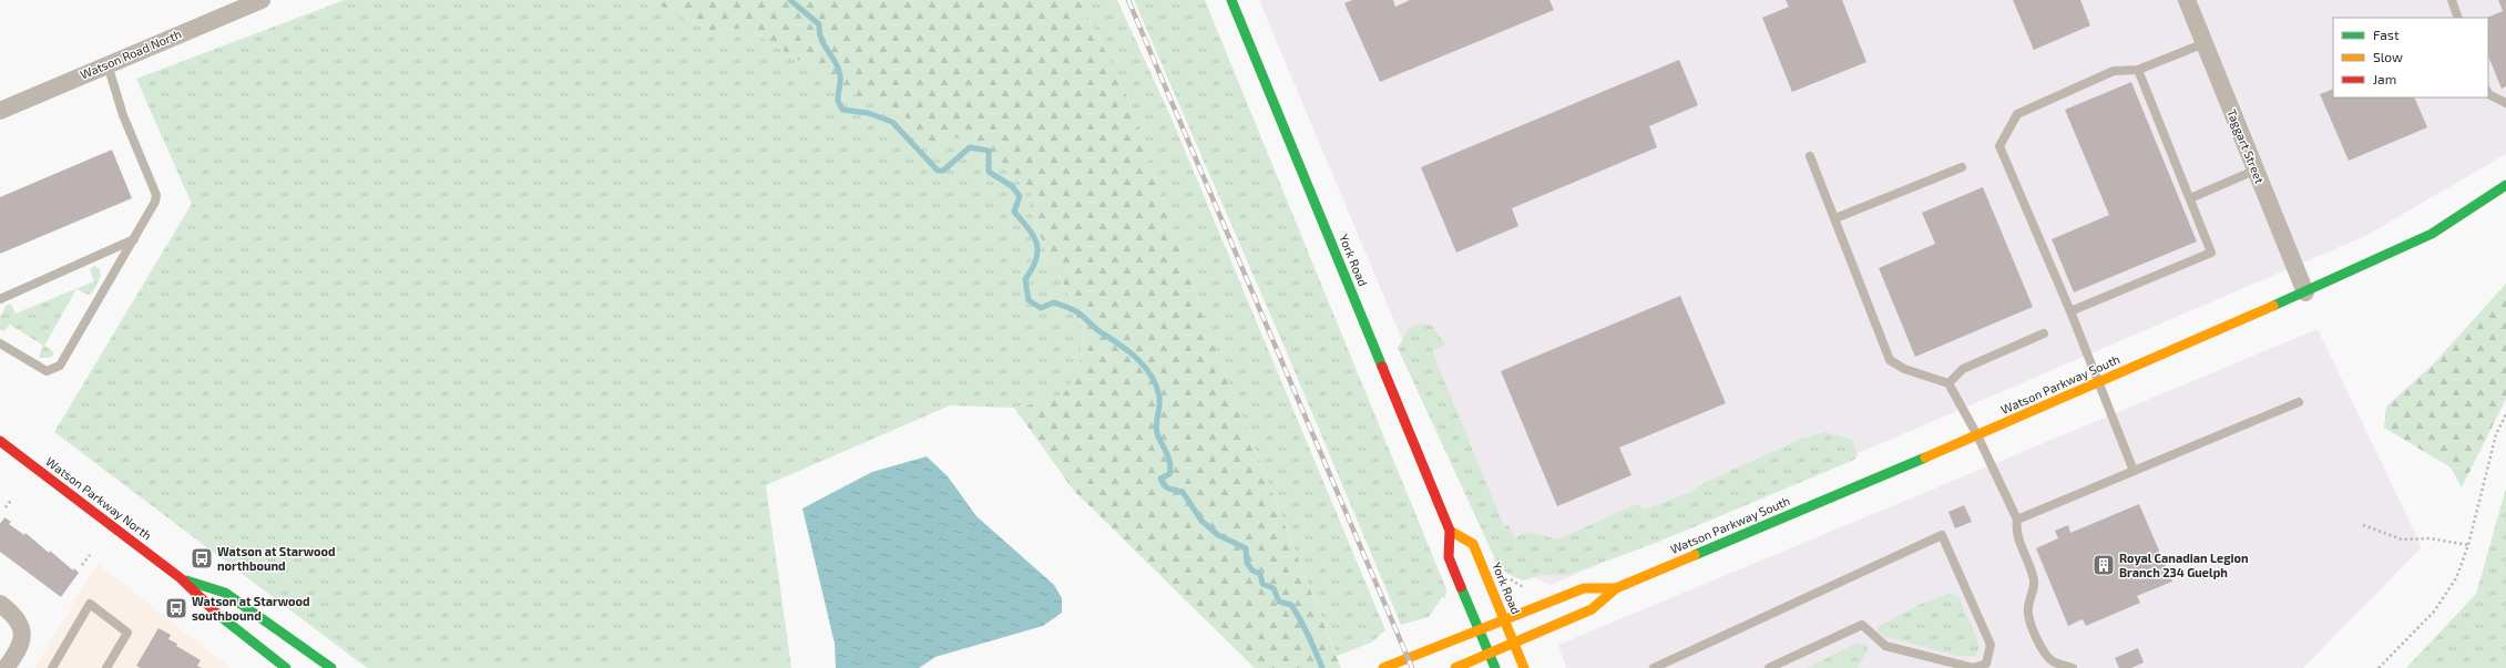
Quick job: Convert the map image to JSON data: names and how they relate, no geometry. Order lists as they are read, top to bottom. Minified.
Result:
{"streets":{"main road":["York Road","Watson Parkway South","Watson Parkway North"],"street":["Watson Road North","Taggart Street"]},"crossings":[["Taggart Street","Watson Parkway South"],["York Road","Watson Parkway South"]],"places":{"bus stop":["Watson at Starwood northbound","Watson at Starwood southbound"],"building":["Royal Canadian Legion Branch 234 Guelph"]},"legend":["Fast","Slow","Jam"]}
